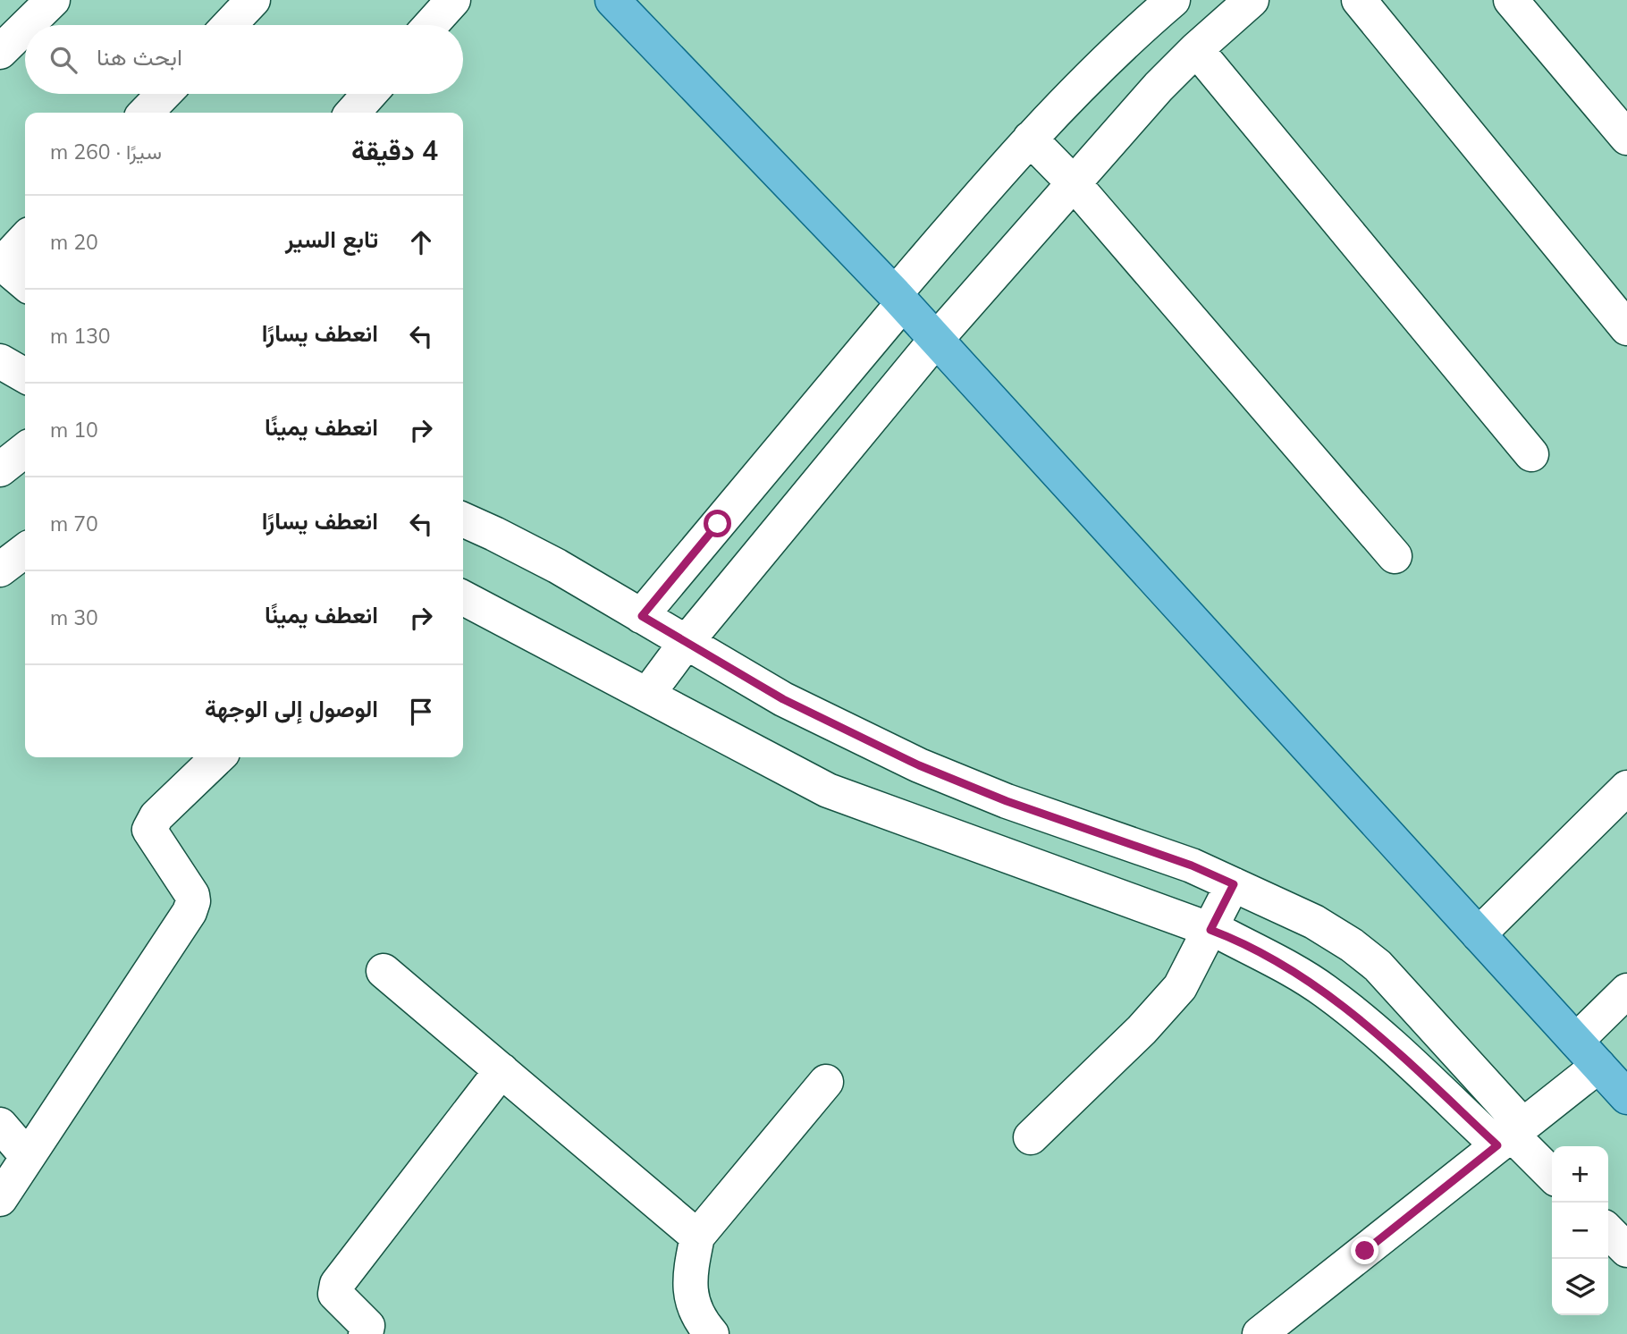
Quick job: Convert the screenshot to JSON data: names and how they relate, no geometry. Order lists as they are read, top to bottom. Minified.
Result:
{"page":{"search":"ابحث هنا","heading":["4 دقيقة","سيرًا · 260 m"],"list":[["تابع السير","20 m"],["انعطف يسارًا","130 m"],["انعطف يمينًا","10 m"],["انعطف يسارًا","70 m"],["انعطف يمينًا","30 m"],"الوصول إلى الوجهة"],"map_buttons":["+","−"]}}
